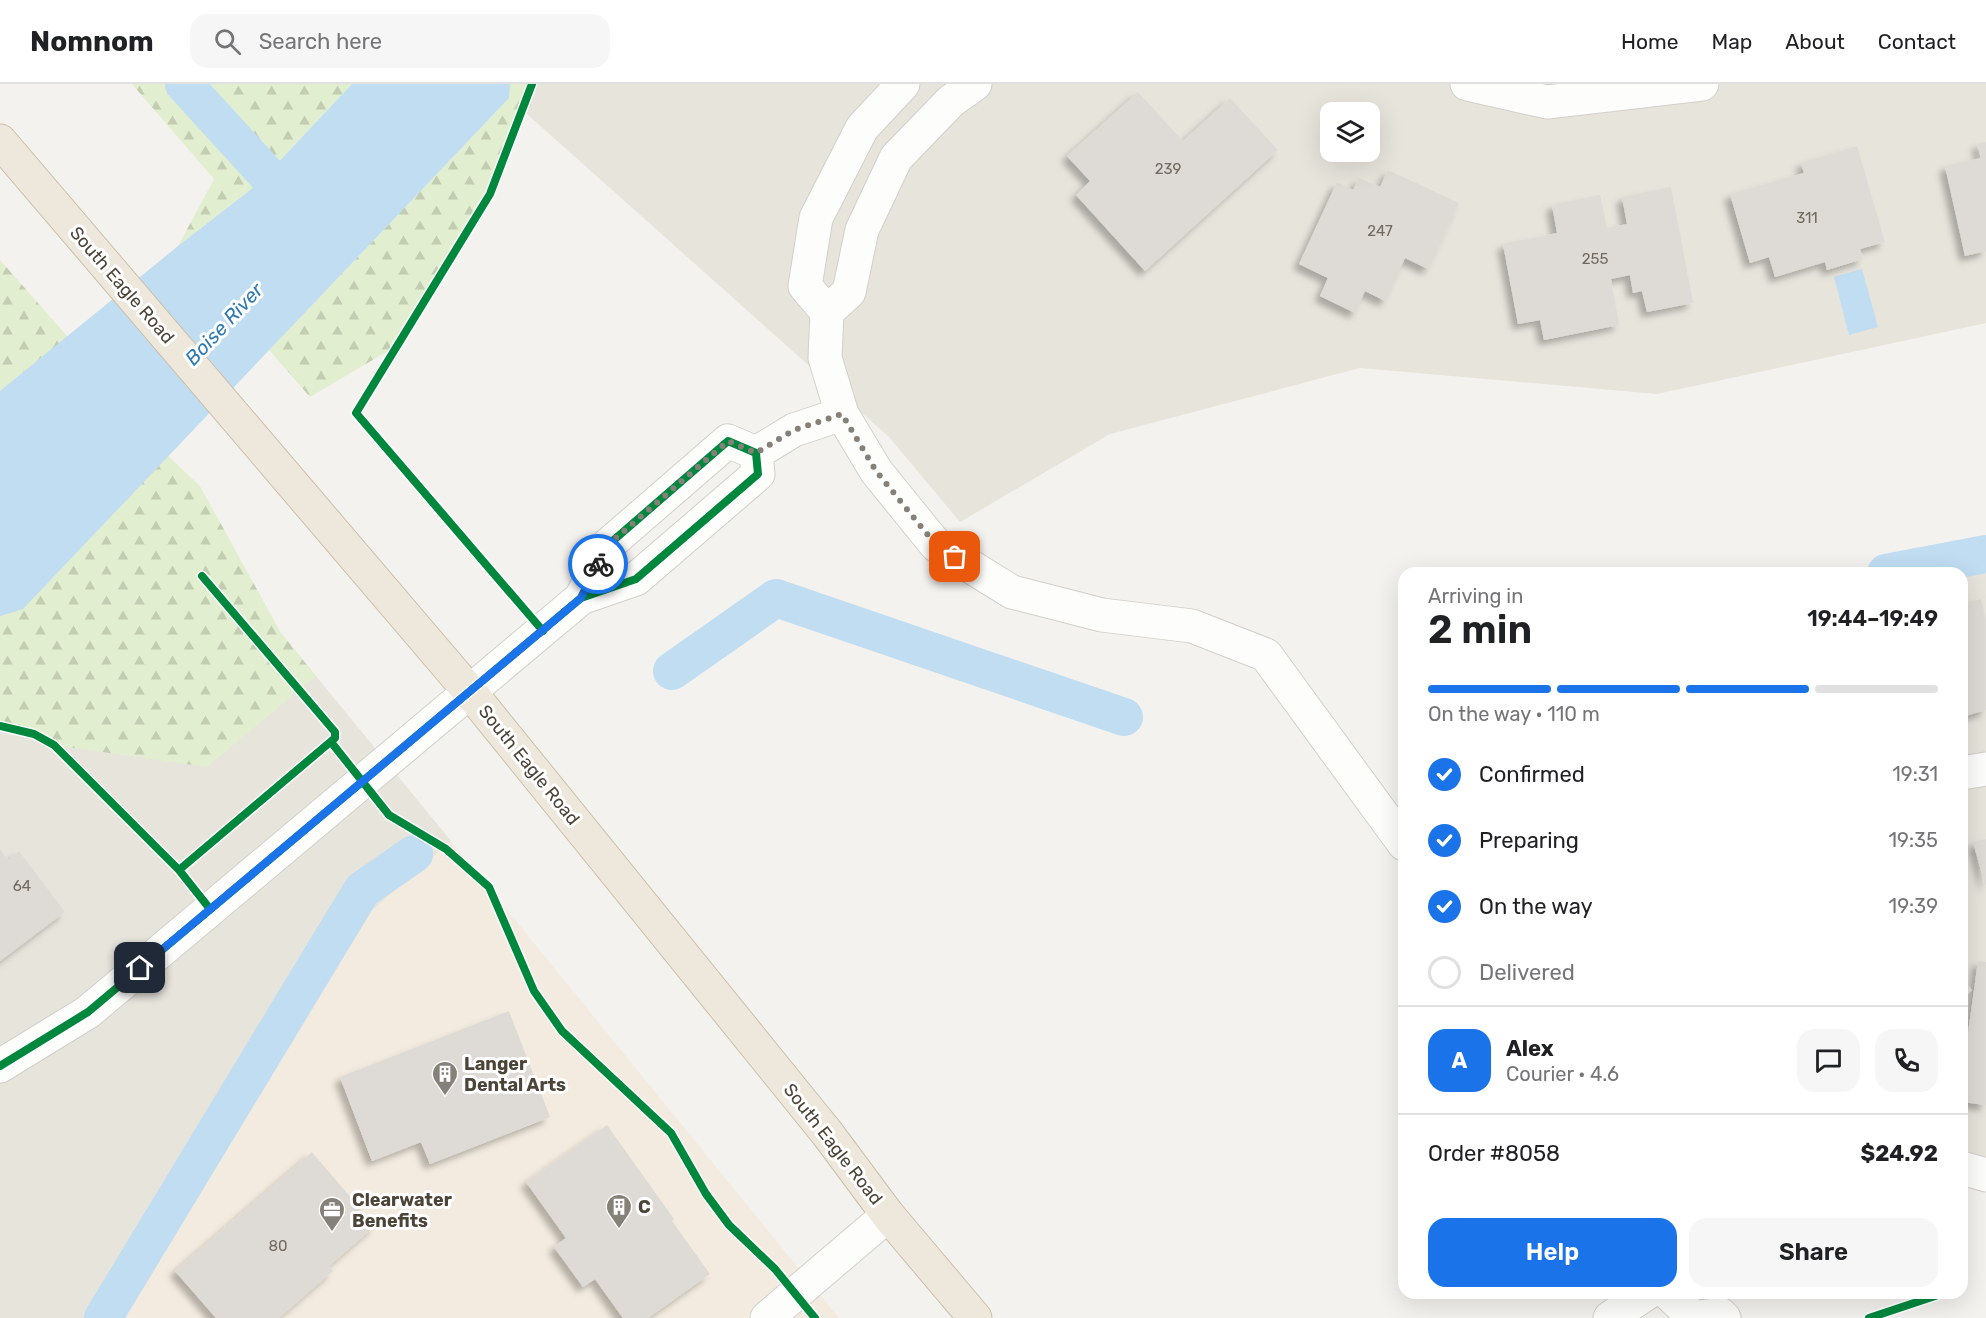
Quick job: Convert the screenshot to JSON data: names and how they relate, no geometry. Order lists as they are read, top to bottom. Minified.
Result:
{"streets":{"highway":["South Eagle Road"]},"water":["Boise River"],"places":{"building":["Langer Dental Arts","C"],"office":["Clearwater Benefits"]},"house_numbers":["239","311","247","255","64","80"],"page":{"header":"Nomnom","search":"Search here","nav":["Home","Map","About","Contact"],"heading":["2 min","Arriving in","19:44–19:49"],"panel":["Alex","Courier · 4.6","Order #8058","$24.92"],"bar":"On the way · 110 m","list":[["Confirmed","19:31"],["Preparing","19:35"],["On the way","19:39"],"Delivered"],"round":"A","buttons":["Help","Share"]}}
